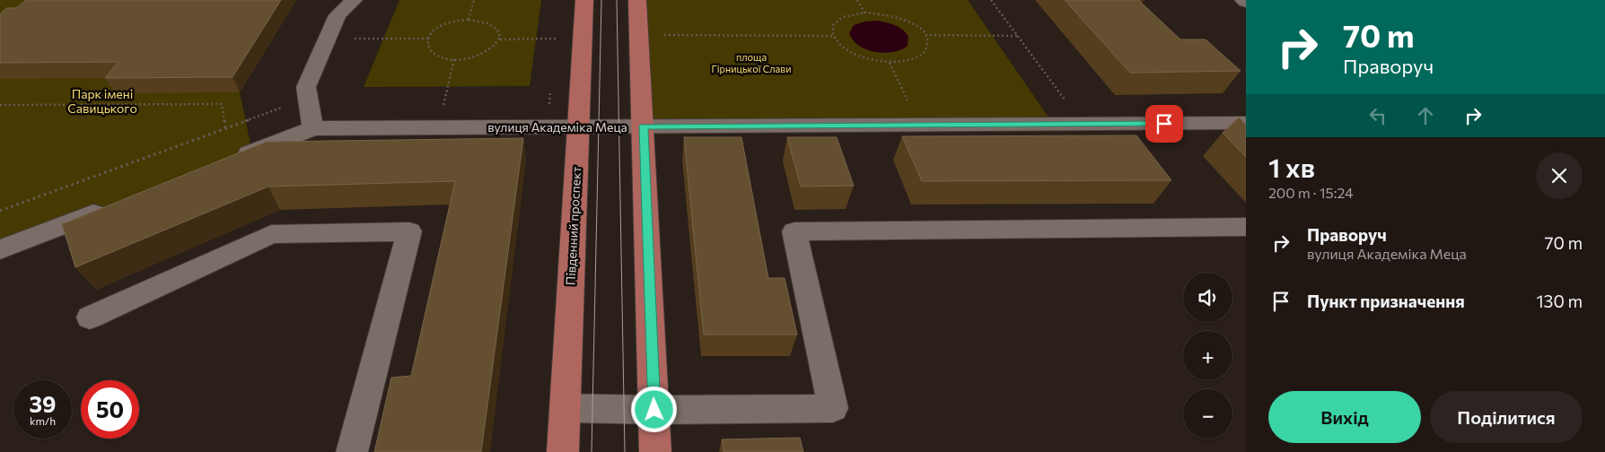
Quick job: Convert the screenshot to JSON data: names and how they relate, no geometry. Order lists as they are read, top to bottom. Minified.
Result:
{"streets":{"main road":["Південний проспект"],"street":["вулиця Академіка Меца"]},"crossings":[["вулиця Академіка Меца","Південний проспект"]],"parks":["площа Гірницької Слави","Парк імені Савицького"],"page":{"turn":["70 m","Праворуч"],"heading":["1 хв","200 m · 15:24"],"list":[{"name":"Праворуч","note":"вулиця Академіка Меца","value":"70 m"},{"name":"Пункт призначення","value":"130 m"}],"map_buttons":["+","−"],"speed":"39 km/h","limit":"50","buttons":["Вихід","Поділитися"]}}
